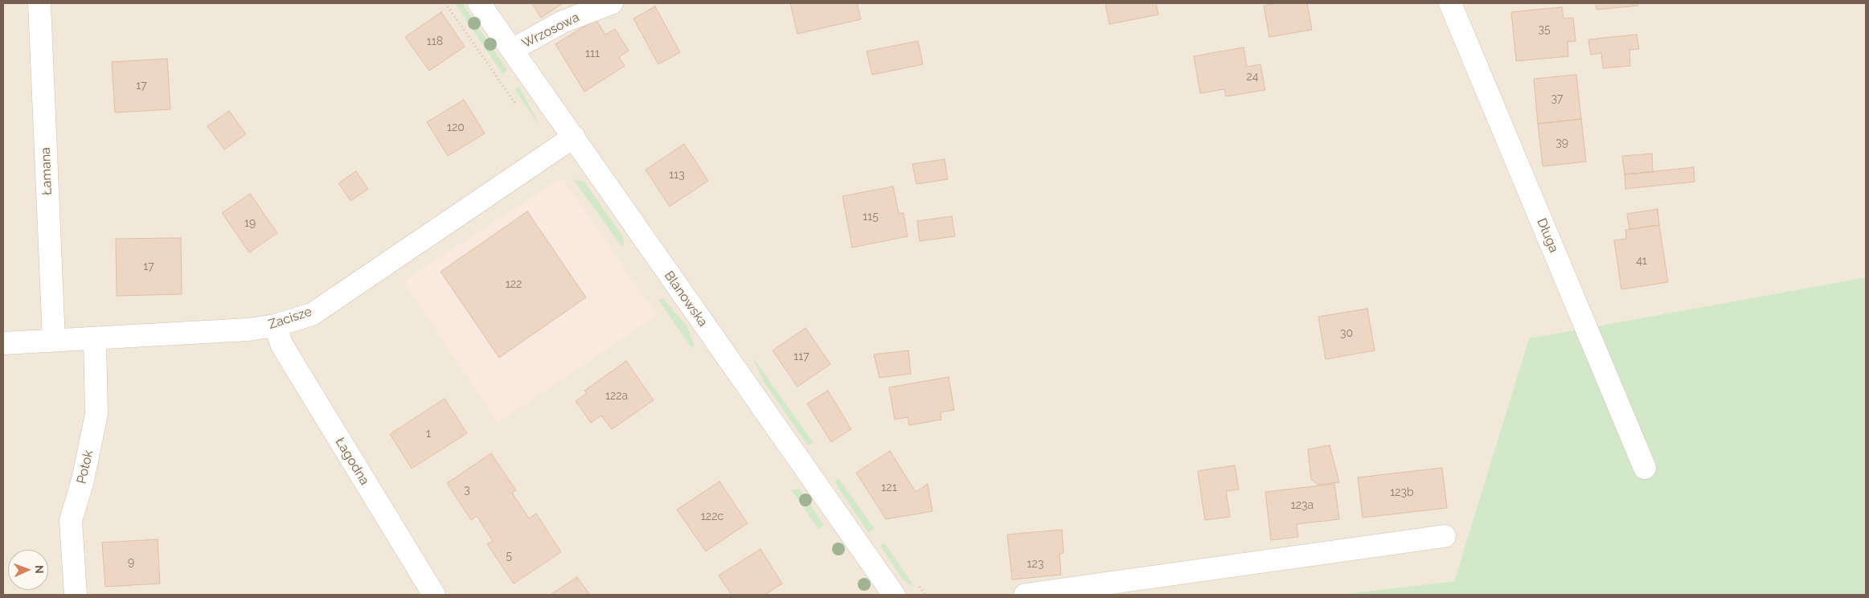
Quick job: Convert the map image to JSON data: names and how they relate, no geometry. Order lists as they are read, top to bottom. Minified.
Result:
{"streets":{"street":["Wrzosowa","Łamana","Długa","Blanowska","Zacisze","Łagodna","Potok"]},"crossings":[["Wrzosowa","Blanowska"],["Łamana","Zacisze"],["Blanowska","Zacisze"],["Zacisze","Łagodna"],["Zacisze","Potok"]],"house_numbers":["35","118","111","24","17","37","120","39","113","115","19","41","17","122","30","117","122a","1","121","3","123b","123a","122c","5","9","123"],"north":"right"}
